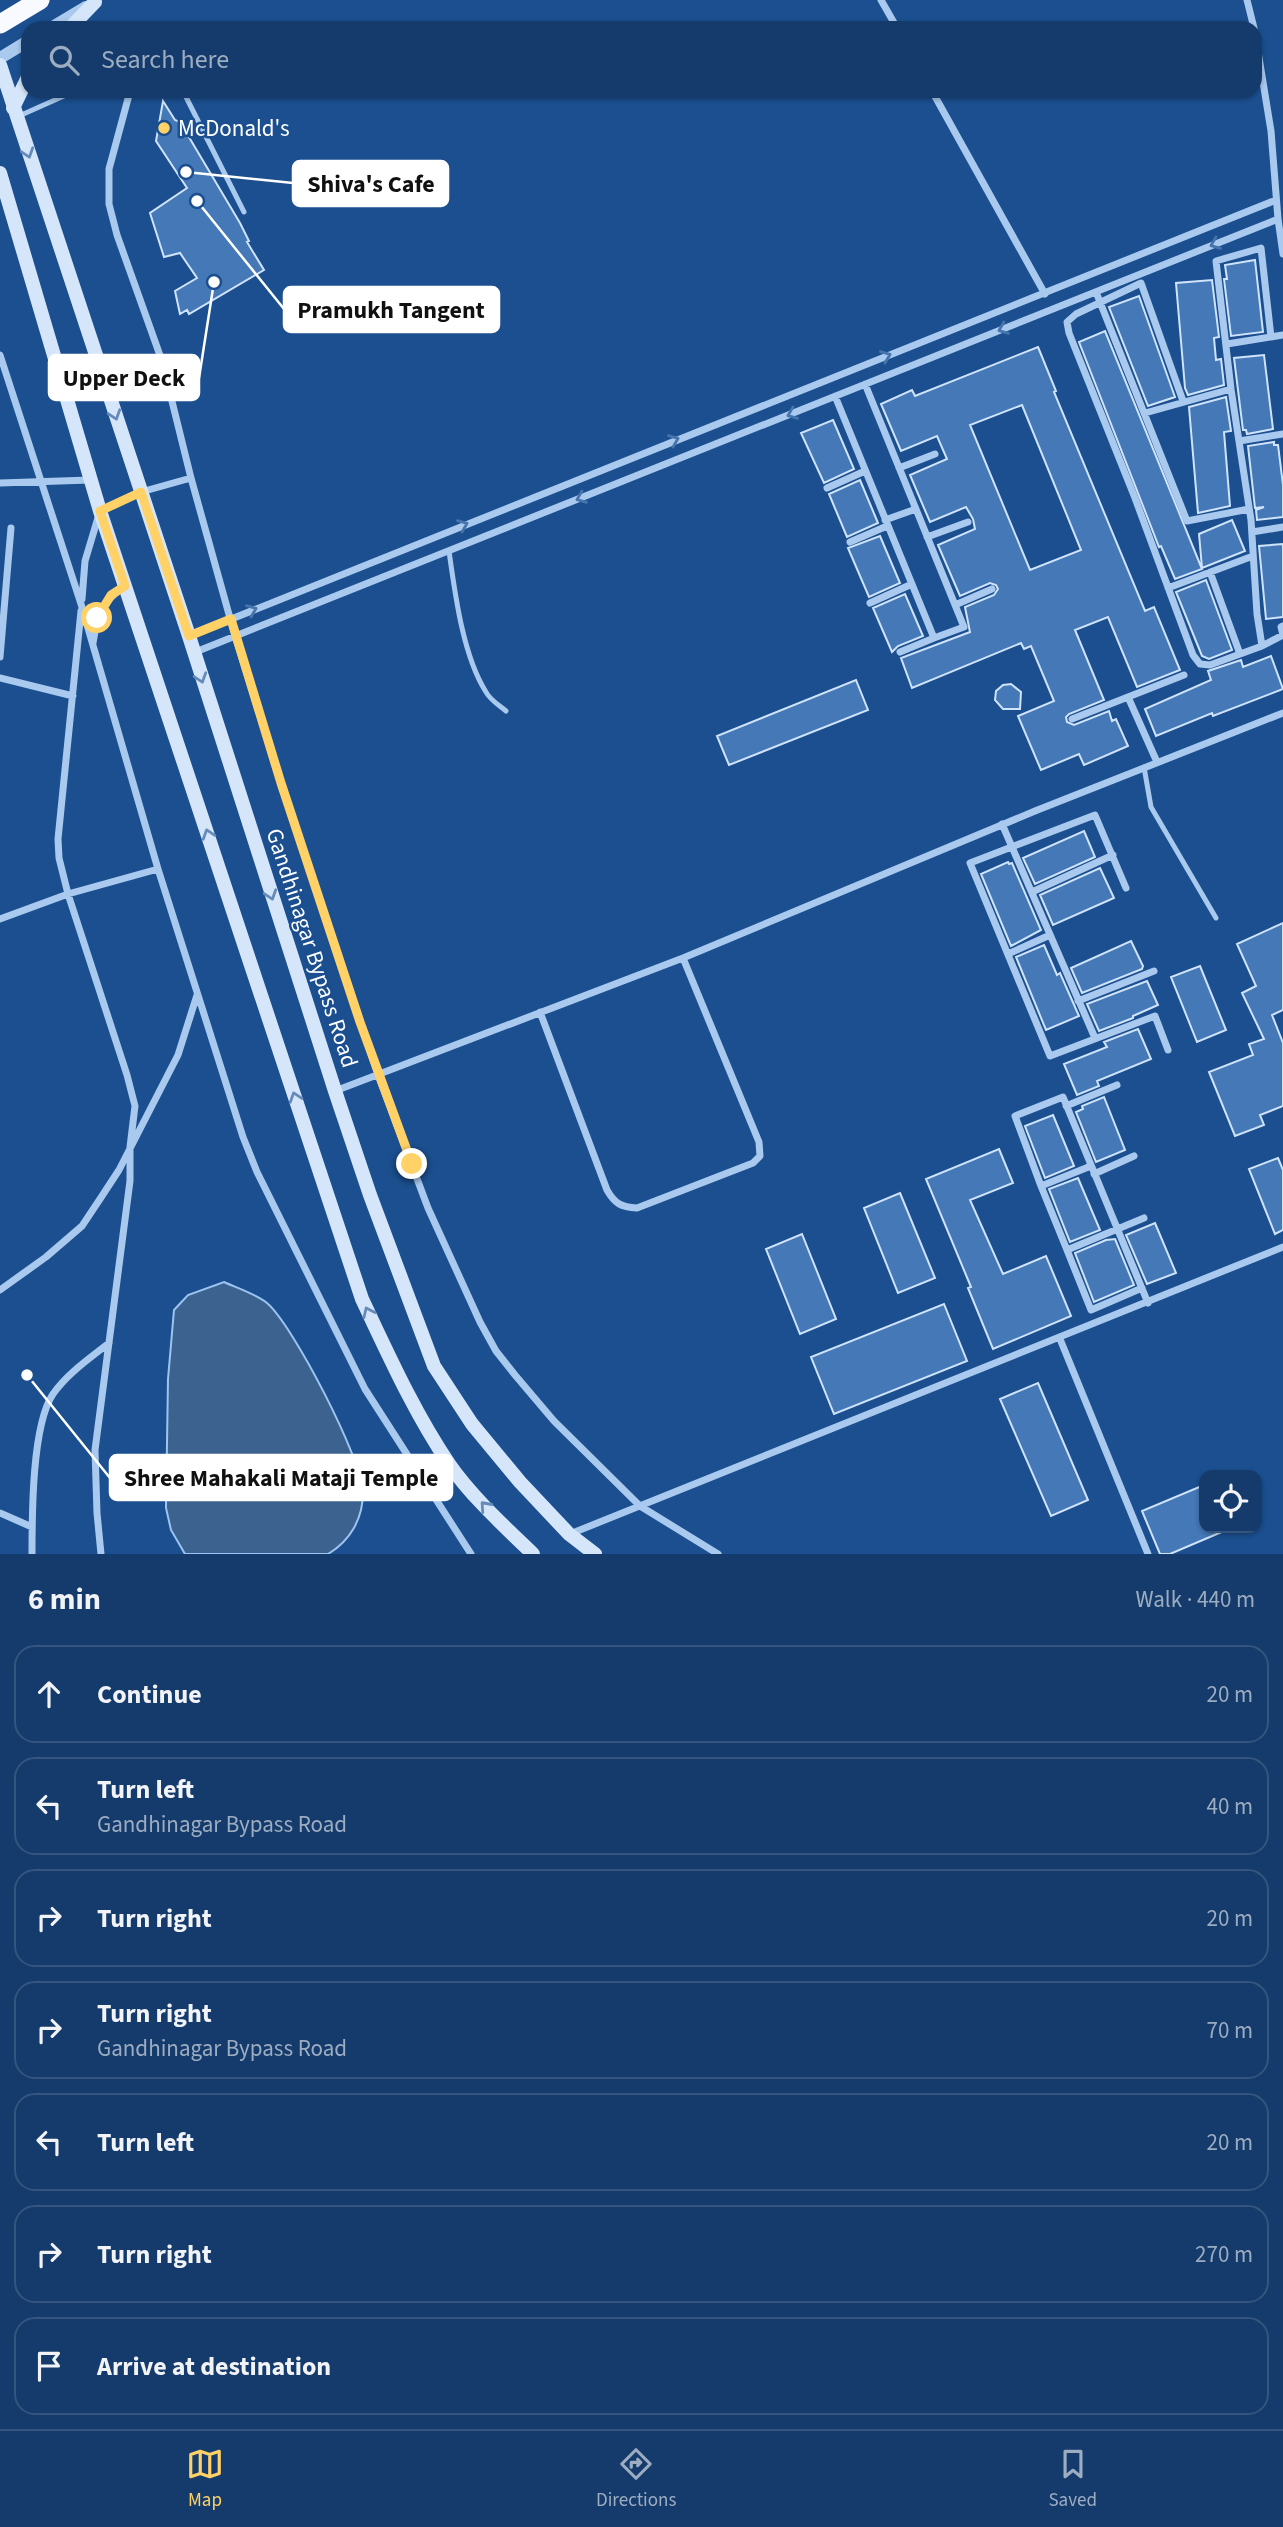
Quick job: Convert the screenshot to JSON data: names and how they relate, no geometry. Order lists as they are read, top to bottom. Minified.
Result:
{"streets":{"main road":["Gandhinagar Bypass Road"]},"places":["McDonald's","Shiva's Cafe","Pramukh Tangent","Upper Deck","Shree Mahakali Mataji Temple"],"page":{"search":"Search here","heading":["6 min","Walk · 440 m"],"list":[["Continue","20 m"],["Turn left","Gandhinagar Bypass Road","40 m"],["Turn right","20 m"],["Turn right","Gandhinagar Bypass Road","70 m"],["Turn left","20 m"],["Turn right","270 m"],"Arrive at destination"],"nav":["Map","Directions","Saved"]}}
